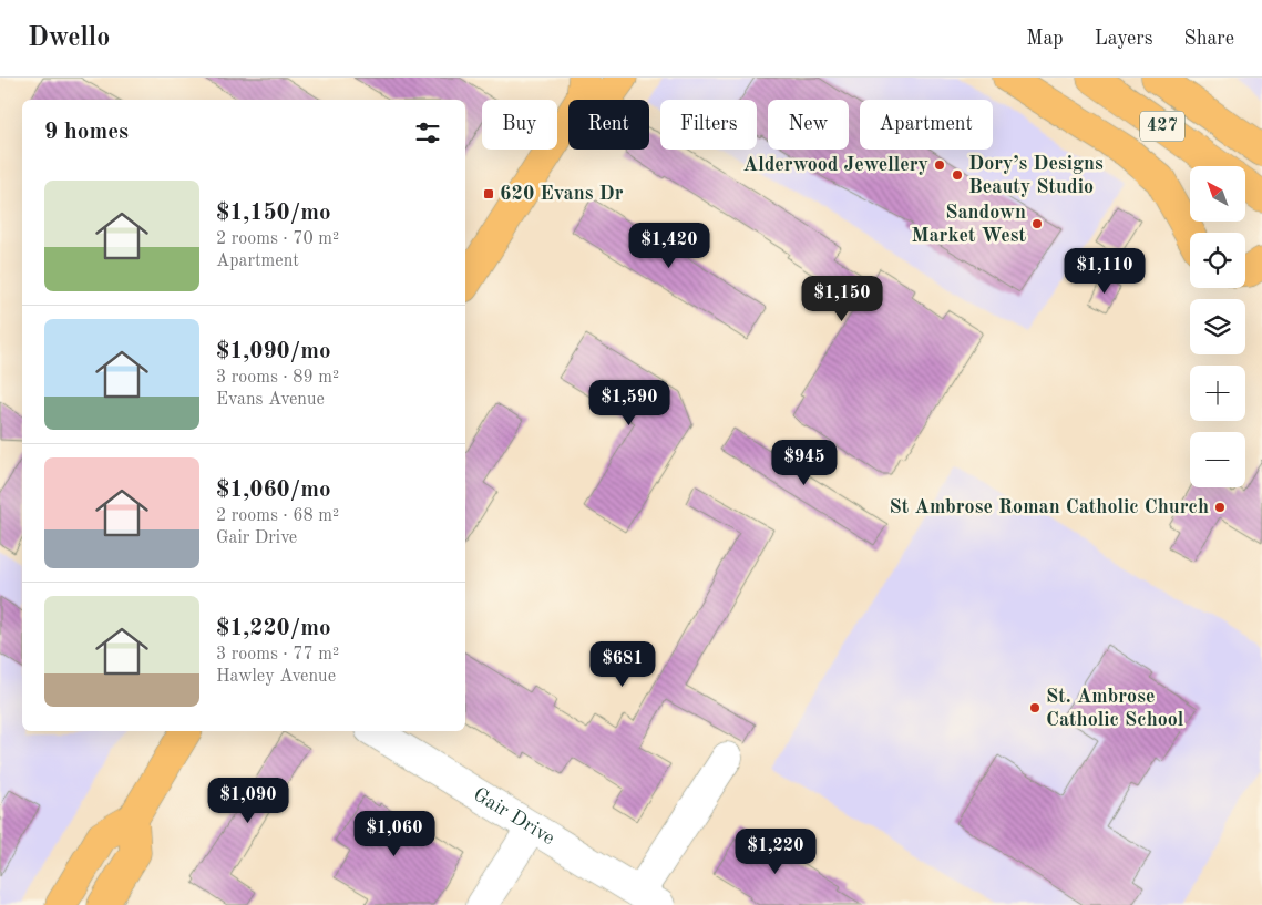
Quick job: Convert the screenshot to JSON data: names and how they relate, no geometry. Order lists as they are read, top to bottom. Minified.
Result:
{"streets":{"main road":["427"],"street":["Gair Drive"]},"places":{"other":["Alderwood Jewellery","Dory’s Designs Beauty Studio","Sandown Market West","St Ambrose Roman Catholic Church","St. Ambrose Catholic School"],"transit":["620 Evans Dr"]},"north":"top left","page":{"header":"Dwello","nav":["Map","Layers","Share"],"chip":["Buy","Rent","Filters","New","Apartment"],"heading":"9 homes","map_buttons":["+","−"],"list":[{"name":"$1,150/mo","note":"2 rooms · 70 m² · Apartment"},{"name":"$1,090/mo","note":"3 rooms · 89 m² · Evans Avenue"},{"name":"$1,060/mo","note":"2 rooms · 68 m² · Gair Drive"},{"name":"$1,220/mo","note":"3 rooms · 77 m² · Hawley Avenue"}],"price":["$1,420","$1,110","$1,150","$1,590","$945","$681","$1,090","$1,060","$1,220"]}}
